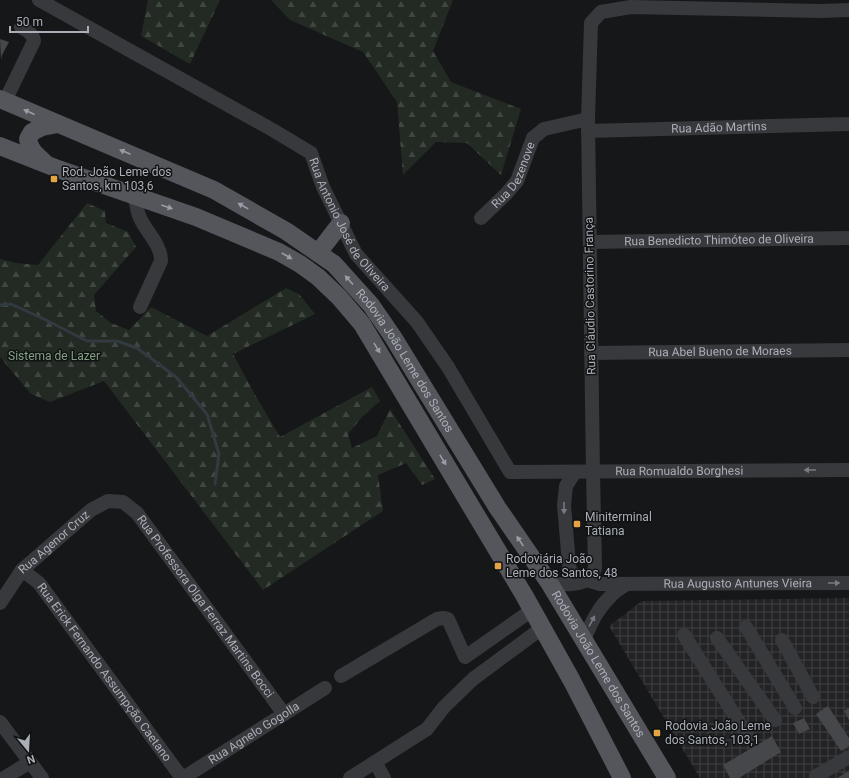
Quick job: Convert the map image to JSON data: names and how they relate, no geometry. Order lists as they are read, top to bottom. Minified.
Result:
{"streets":{"main road":["Rodovia João Leme dos Santos"],"street":["Rua Adão Martins","Rua Dezenove","Rua Antonio José de Oliveira","Rua Benedicto Thimóteo de Oliveira","Rua Cláudio Castorino França","Rua Abel Bueno de Moraes","Rua Romualdo Borghesi","Rua Agenor Cruz","Rua Augusto Antunes Vieira","Rua Professora Olga Ferraz Martins Bocci","Rua Erick Fernando Assumpção Caetano","Rua Agnelo Gogolla"]},"crossings":[["Rua Adão Martins","Rua Dezenove"],["Rua Adão Martins","Rua Cláudio Castorino França"],["Rua Dezenove","Rua Cláudio Castorino França"],["Rua Antonio José de Oliveira","Rua Romualdo Borghesi"],["Rua Benedicto Thimóteo de Oliveira","Rua Cláudio Castorino França"],["Rua Cláudio Castorino França","Rua Abel Bueno de Moraes"],["Rua Cláudio Castorino França","Rua Romualdo Borghesi"],["Rua Cláudio Castorino França","Rua Augusto Antunes Vieira"],["Rua Agenor Cruz","Rua Professora Olga Ferraz Martins Bocci"],["Rua Agenor Cruz","Rua Erick Fernando Assumpção Caetano"],["Rua Professora Olga Ferraz Martins Bocci","Rua Agnelo Gogolla"],["Rua Erick Fernando Assumpção Caetano","Rua Agnelo Gogolla"]],"one_way":["Rua Romualdo Borghesi","Rua Augusto Antunes Vieira"],"parks":["Sistema de Lazer"],"places":{"transit":["Rod. João Leme dos Santos, km 103,6","Miniterminal Tatiana","Rodoviária João Leme dos Santos, 48","Rodovia João Leme dos Santos, 103,1"]},"scale_bar":"50 m","north":"bottom"}
